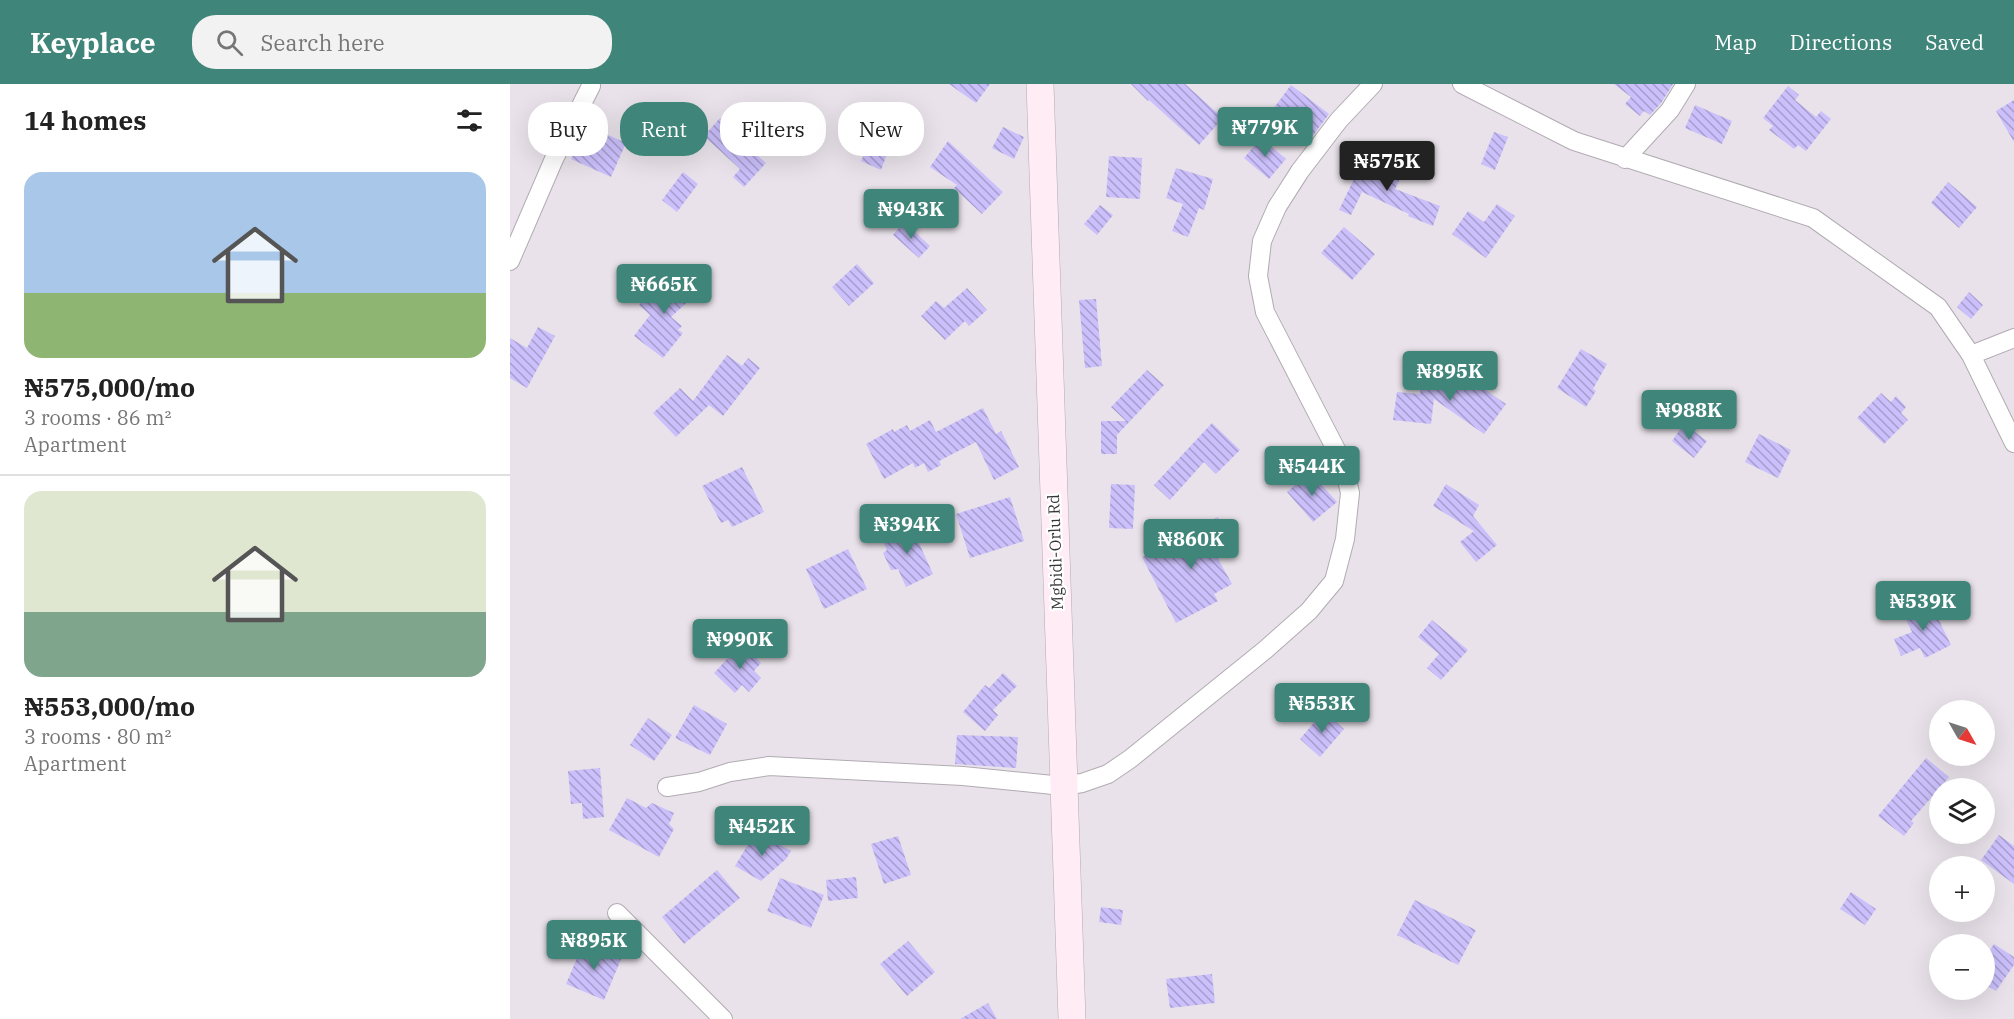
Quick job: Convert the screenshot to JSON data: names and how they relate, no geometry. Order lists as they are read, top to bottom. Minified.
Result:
{"streets":{"main road":["Mgbidi-Orlu Rd"]},"north":"bottom right","page":{"header":"Keyplace","search":"Search here","nav":["Map","Directions","Saved"],"heading":"14 homes","chip":["Buy","Rent","Filters","New"],"price":["₦779K","₦575K","₦943K","₦665K","₦895K","₦988K","₦544K","₦394K","₦860K","₦539K","₦990K","₦553K","₦452K","₦895K"],"list":[{"name":"₦575,000/mo","note":"3 rooms · 86 m² · Apartment"},{"name":"₦553,000/mo","note":"3 rooms · 80 m² · Apartment"}],"map_buttons":["+","−"]}}
